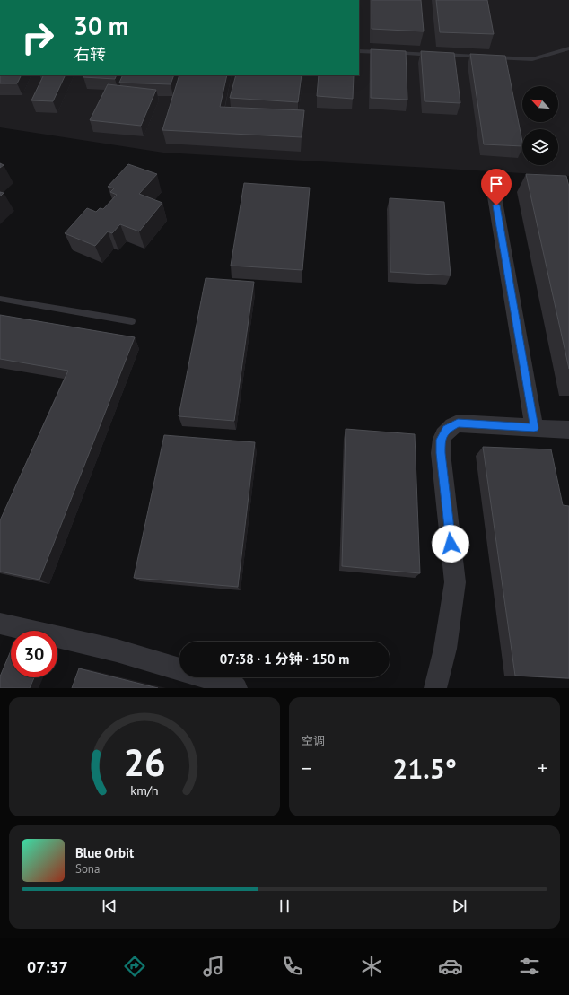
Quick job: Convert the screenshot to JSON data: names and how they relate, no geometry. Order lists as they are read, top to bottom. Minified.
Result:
{"north":"top left","page":{"turn":["30 m","右转"],"limit":"30","trip":"07:38 · 1 分钟 · 150 m","tile":"空调","heat":["−","21.5°","+"],"song":["Blue Orbit","Sona"],"tabs":"07:37","gauge":["26","km/h"]}}
